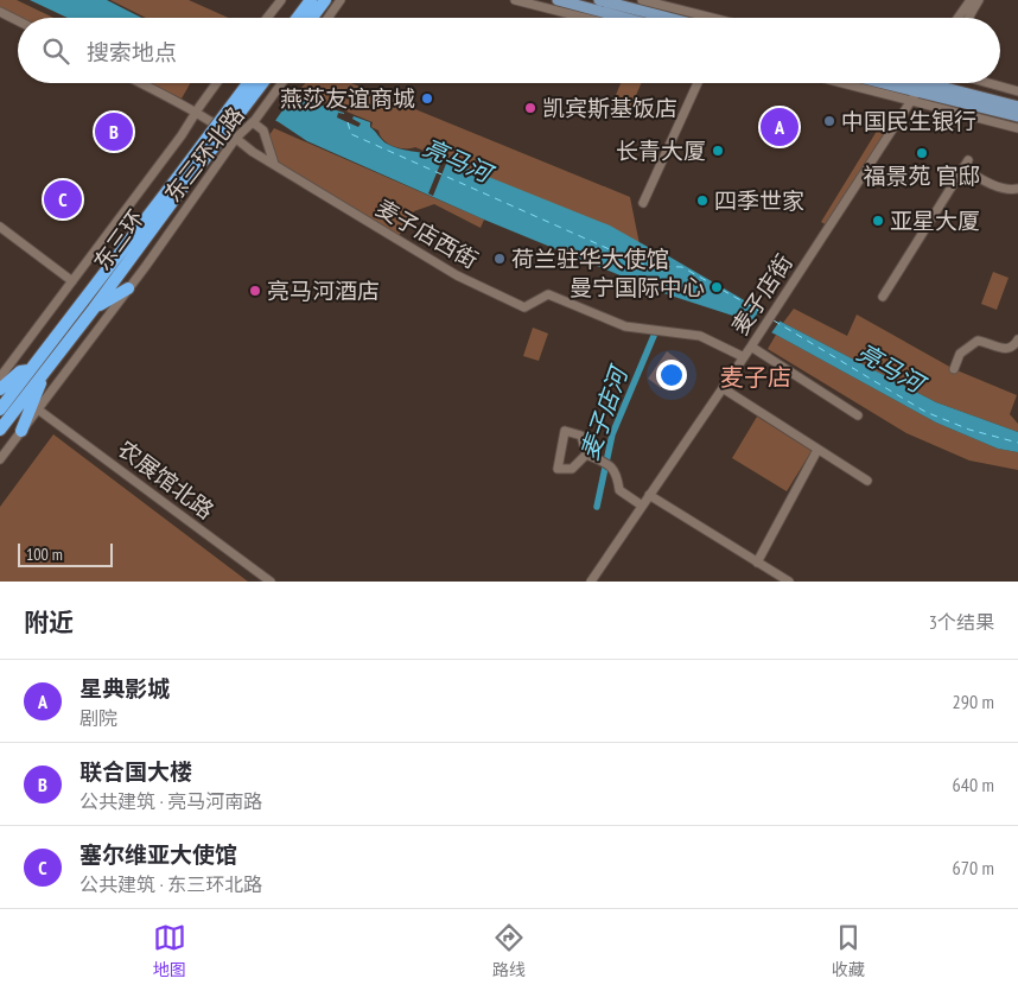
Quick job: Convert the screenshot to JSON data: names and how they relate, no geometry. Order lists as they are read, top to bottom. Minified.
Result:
{"streets":{"highway":["东三环"],"street":["东三环北路","麦子店西街","麦子店街","农展馆北路"]},"crossings":[["东三环北路","麦子店西街"],["东三环北路","农展馆北路"],["麦子店西街","麦子店街"]],"districts":["麦子店"],"water":["亮马河","麦子店河"],"places":["燕莎友谊商城","凯宾斯基饭店","中国民生银行","长青大厦","福景苑 官邸","四季世家","亚星大厦","荷兰驻华大使馆","曼宁国际中心","亮马河酒店"],"scale_bar":"100 m","page":{"search":"搜索地点","pins":["A","B","C"],"scale":"100 m","heading":["附近","3个结果"],"list":[{"mark":"A","name":"星典影城","note":"剧院","value":"290 m"},{"mark":"B","name":"联合国大楼","note":"公共建筑 · 亮马河南路","value":"640 m"},{"mark":"C","name":"塞尔维亚大使馆","note":"公共建筑 · 东三环北路","value":"670 m"}],"nav":["地图","路线","收藏"]}}
